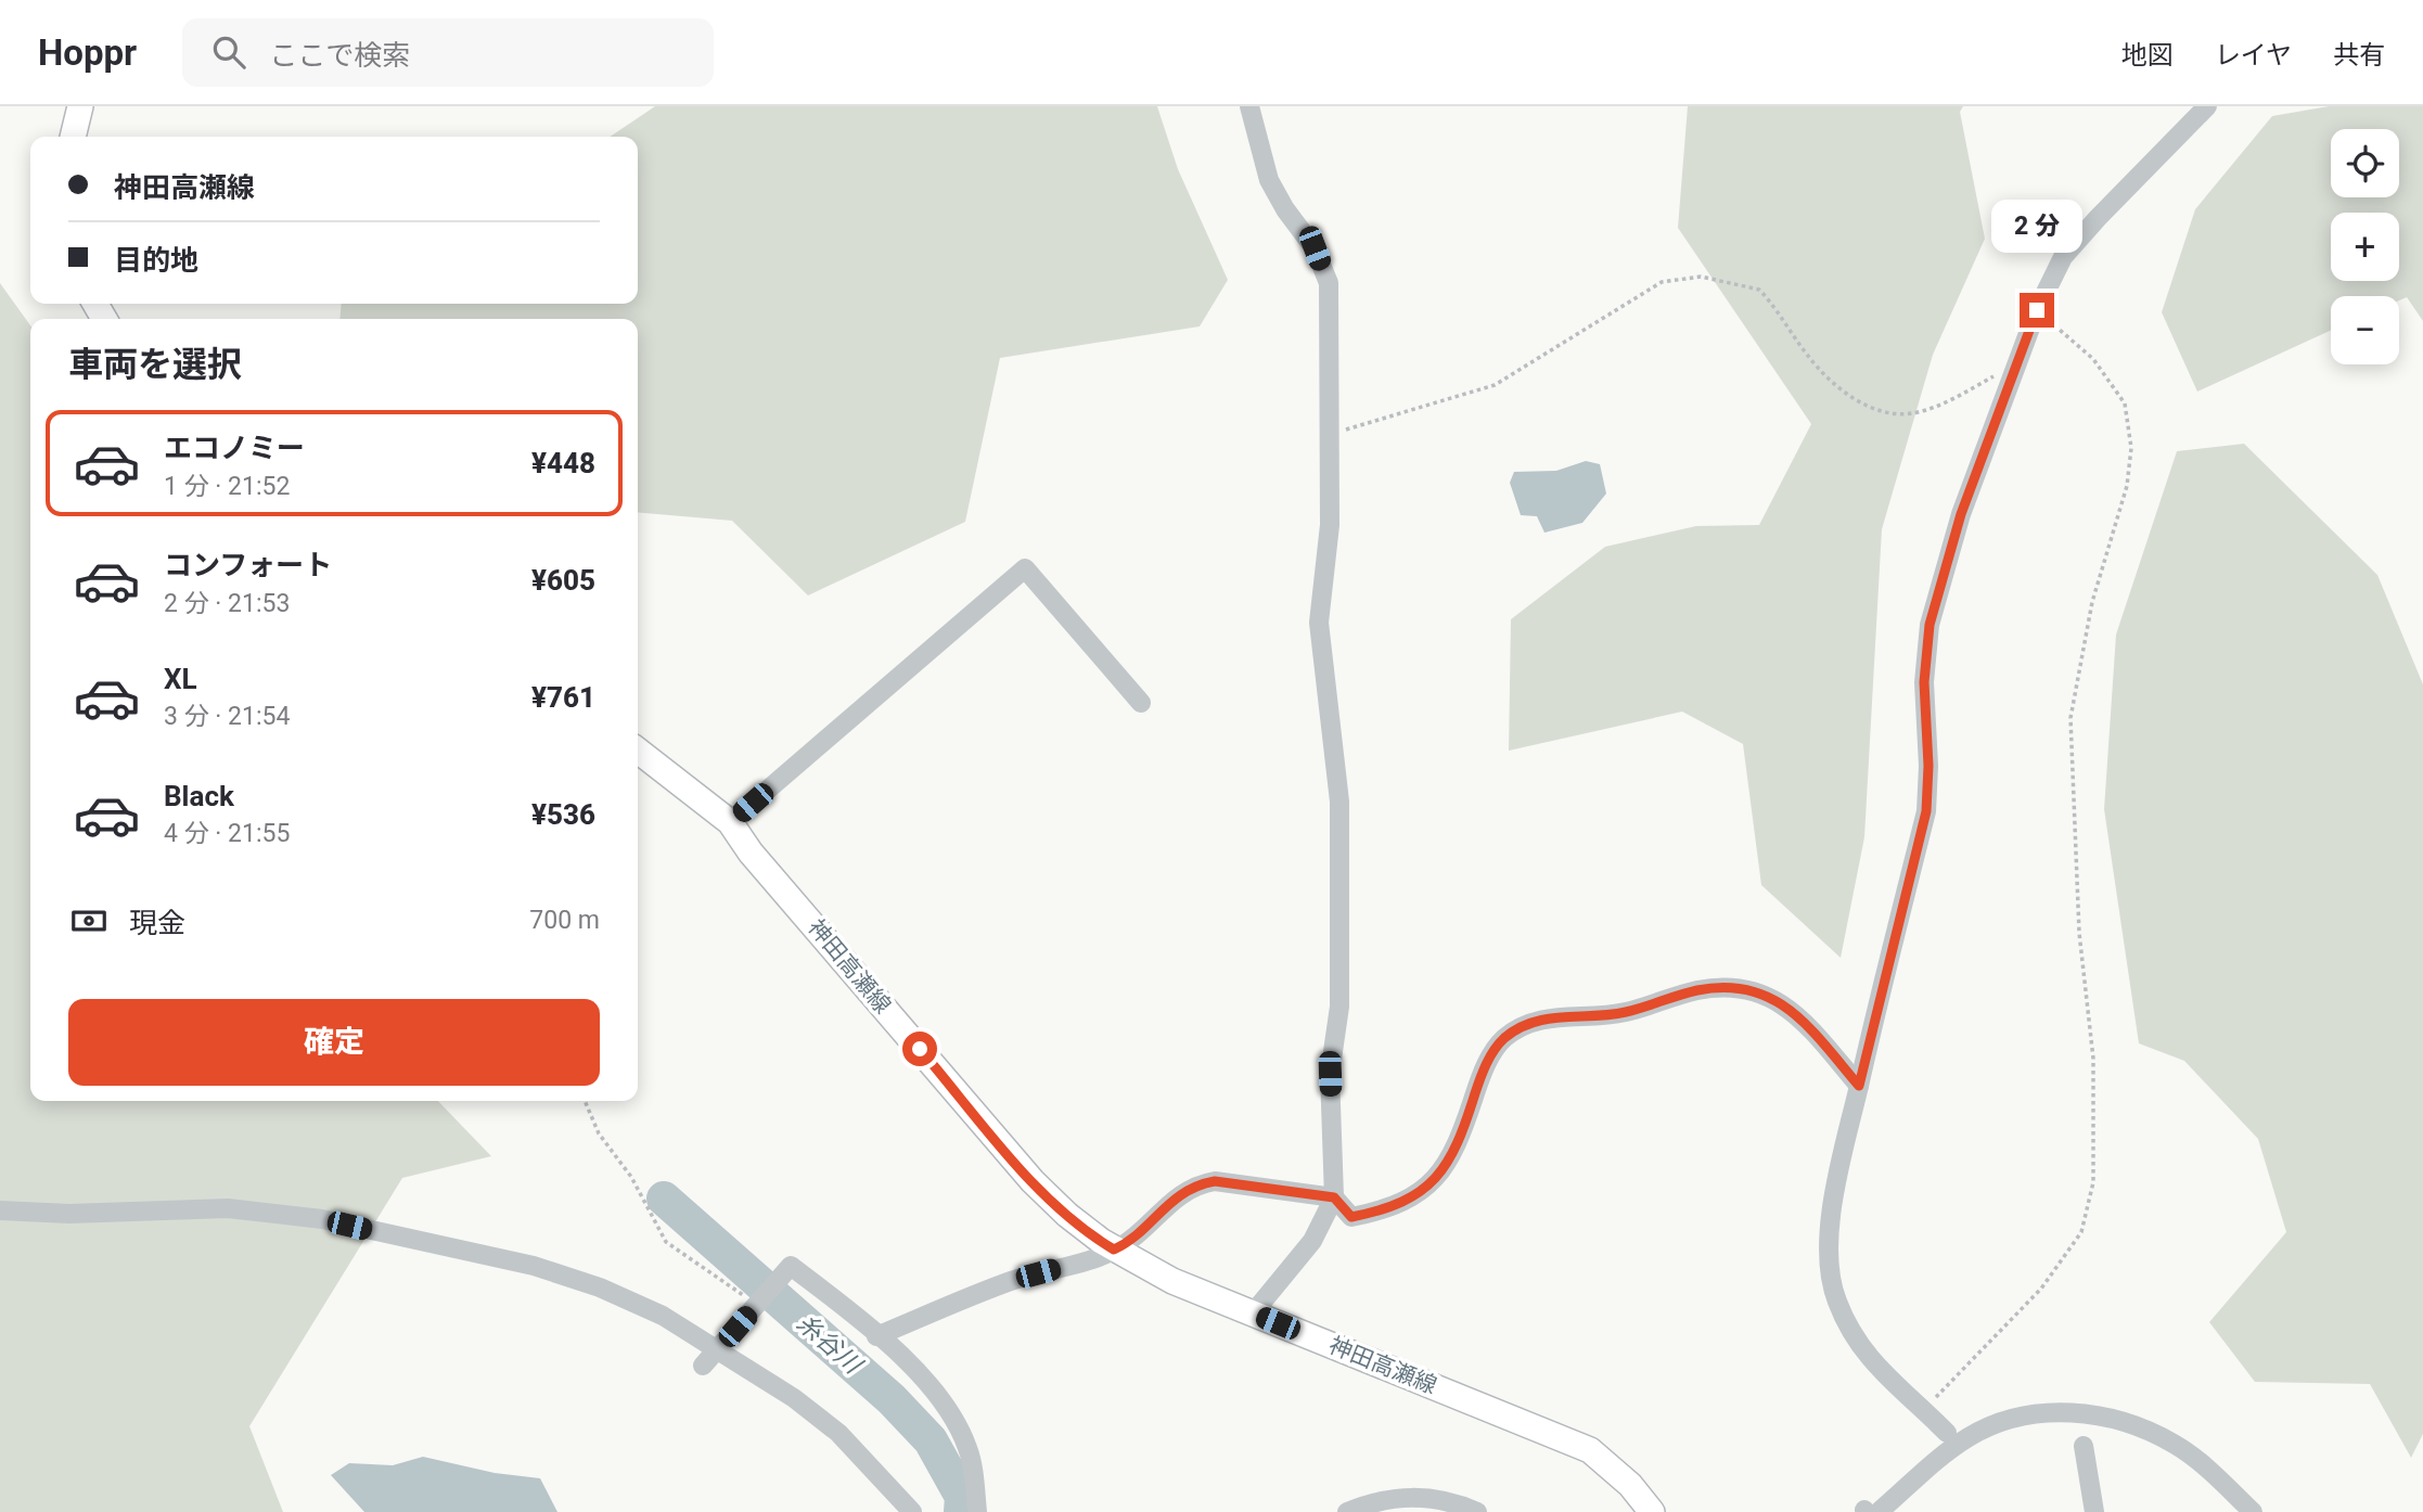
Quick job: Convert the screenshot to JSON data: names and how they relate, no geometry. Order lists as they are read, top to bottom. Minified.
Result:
{"streets":{"main road":["神田高瀬線"]},"water":["糸谷川"],"page":{"header":"Hoppr","search":"ここで検索","nav":["地図","レイヤ","共有"],"map_buttons":["+","−"],"banner":["神田高瀬線","目的地"],"bubble":"2 分","heading":"車両を選択","list":[{"name":"エコノミー","note":"1 分 · 21:52","value":"¥448"},{"name":"コンフォート","note":"2 分 · 21:53","value":"¥605"},{"name":"XL","note":"3 分 · 21:54","value":"¥761"},{"name":"Black","note":"4 分 · 21:55","value":"¥536"}],"pay":["現金","700 m"],"buttons":"確定"}}
